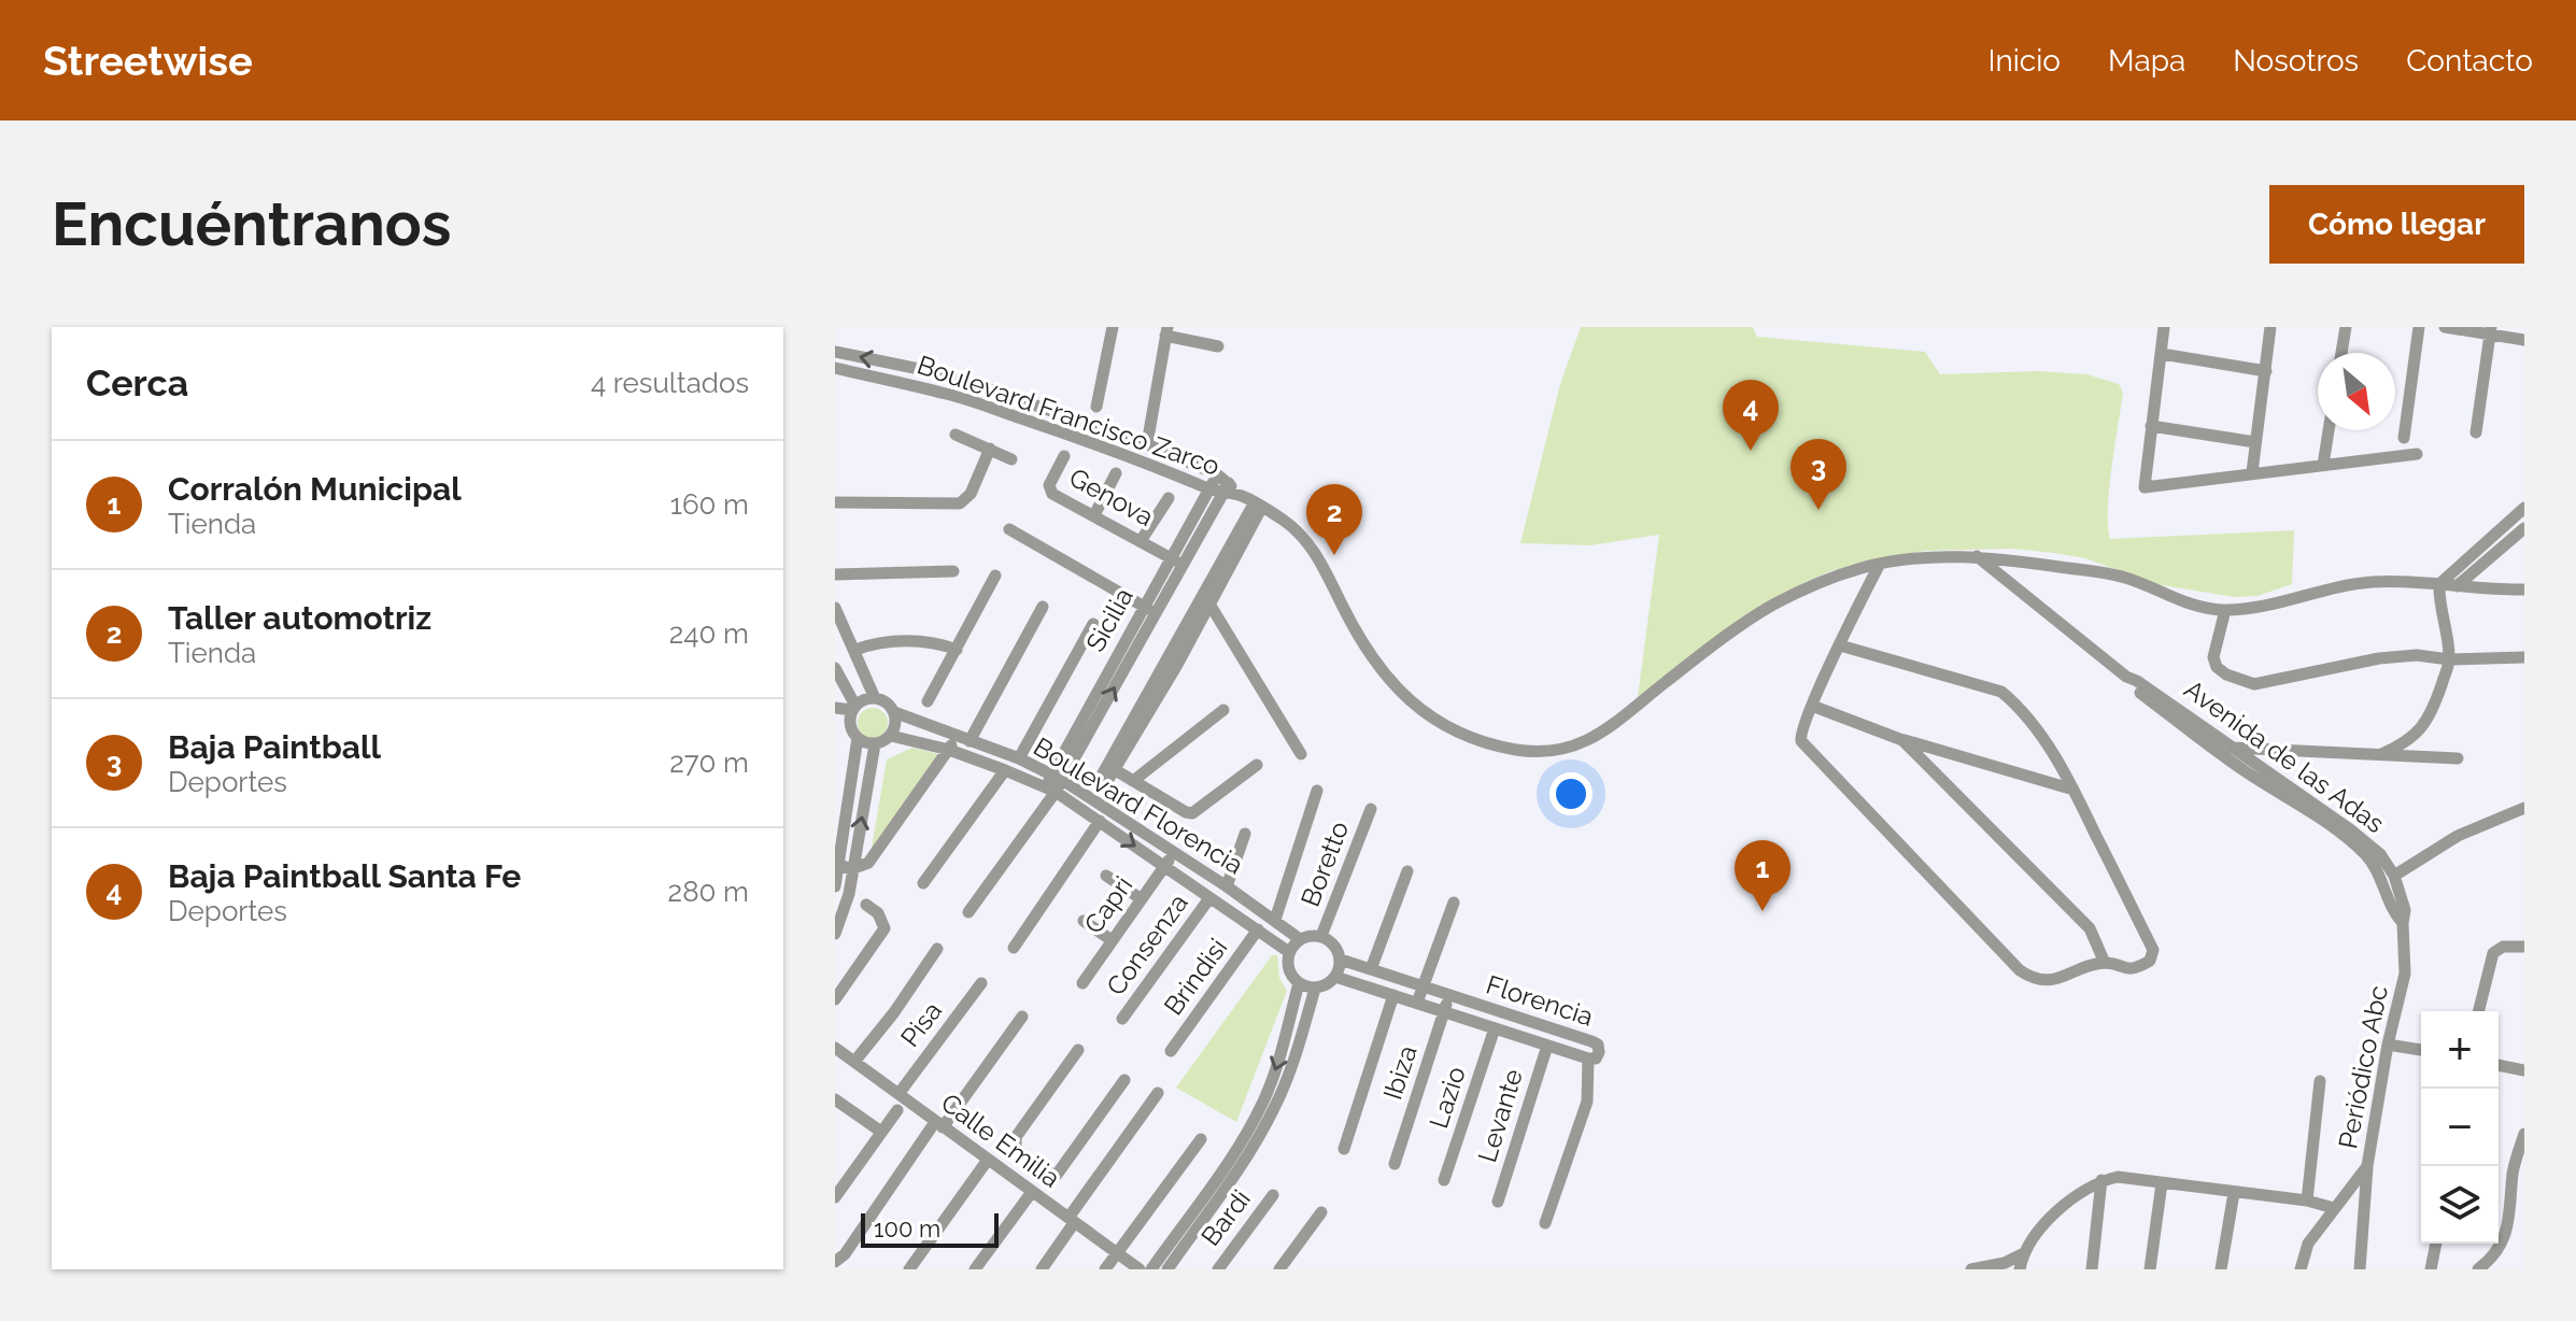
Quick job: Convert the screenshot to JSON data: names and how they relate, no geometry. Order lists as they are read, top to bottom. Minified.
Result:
{"streets":{"street":["Boulevard Francisco Zarco","Genova","Sicilia","Avenida de las Adas","Boulevard Florencia","Boretto","Capri","Consenza","Brindisi","Florencia","Pisa","Periódico Abc","Ibiza","Lazio","Levante","Calle Emilia","Bardi"]},"crossings":[["Boulevard Francisco Zarco","Sicilia"],["Boulevard Francisco Zarco","Avenida de las Adas"],["Genova","Sicilia"],["Sicilia","Boulevard Florencia"],["Avenida de las Adas","Periódico Abc"],["Boulevard Florencia","Boretto"],["Boulevard Florencia","Capri"],["Boulevard Florencia","Consenza"],["Boulevard Florencia","Brindisi"],["Boulevard Florencia","Florencia"],["Boretto","Florencia"],["Florencia","Ibiza"],["Florencia","Lazio"],["Florencia","Levante"],["Pisa","Calle Emilia"]],"scale_bar":"100 m","north":"bottom right","page":{"header":"Streetwise","nav":["Inicio","Mapa","Nosotros","Contacto"],"buttons":"Cómo llegar","title":"Encuéntranos","heading":["Cerca","4 resultados"],"pins":["4","3","2","1"],"list":[{"mark":"1","name":"Corralón Municipal","note":"Tienda","value":"160 m"},{"mark":"2","name":"Taller automotriz","note":"Tienda","value":"240 m"},{"mark":"3","name":"Baja Paintball","note":"Deportes","value":"270 m"},{"mark":"4","name":"Baja Paintball Santa Fe","note":"Deportes","value":"280 m"}],"map_buttons":["+","−"],"scale":"100 m"}}
